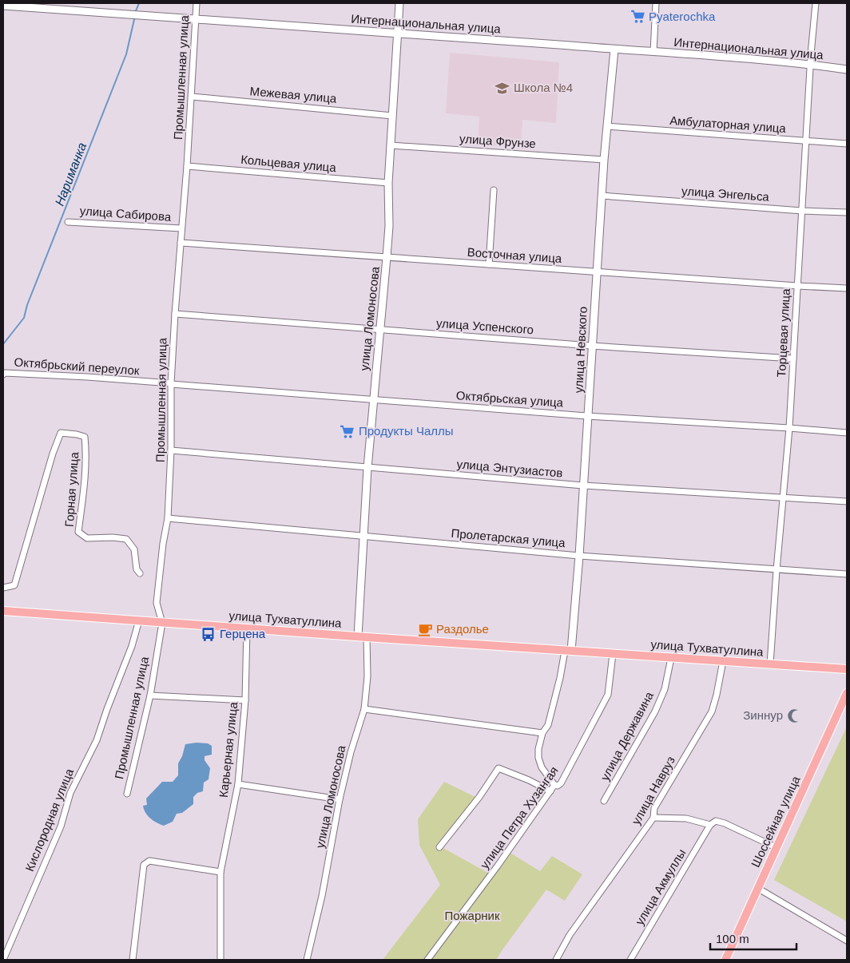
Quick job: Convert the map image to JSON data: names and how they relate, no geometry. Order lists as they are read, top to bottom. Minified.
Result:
{"streets":{"main road":["улица Тухватуллина","Шоссейная улица"],"street":["Интернациональная улица","Промышленная улица","Межевая улица","Амбулаторная улица","улица Фрунзе","Кольцевая улица","улица Энгельса","улица Сабирова","Восточная улица","улица Ломоносова","улица Успенского","Торцевая улица","улица Невского","Октябрьский переулок","Октябрьская улица","улица Энтузиастов","Горная улица","Пролетарская улица","улица Державина","Карьерная улица","улица Навруз","улица Петра Хузангая","Кислородная улица","улица Акмуллы"]},"crossings":[["Интернациональная улица","Промышленная улица"],["Интернациональная улица","улица Ломоносова"],["Интернациональная улица","Торцевая улица"],["Интернациональная улица","улица Невского"],["Промышленная улица","Межевая улица"],["Промышленная улица","Кольцевая улица"],["Промышленная улица","улица Сабирова"],["Промышленная улица","Восточная улица"],["Промышленная улица","улица Успенского"],["Промышленная улица","Октябрьский переулок"],["Промышленная улица","Октябрьская улица"],["Промышленная улица","улица Энтузиастов"],["Промышленная улица","Пролетарская улица"],["Промышленная улица","улица Тухватуллина"],["Межевая улица","улица Ломоносова"],["Амбулаторная улица","Торцевая улица"],["Амбулаторная улица","улица Невского"],["улица Фрунзе","улица Ломоносова"],["улица Фрунзе","улица Невского"],["Кольцевая улица","улица Ломоносова"],["улица Энгельса","Торцевая улица"],["улица Энгельса","улица Невского"],["Восточная улица","улица Ломоносова"],["Восточная улица","Торцевая улица"],["Восточная улица","улица Невского"],["улица Ломоносова","улица Успенского"],["улица Ломоносова","Октябрьская улица"],["улица Ломоносова","улица Энтузиастов"],["улица Ломоносова","Пролетарская улица"],["улица Ломоносова","улица Тухватуллина"],["улица Успенского","Торцевая улица"],["улица Успенского","улица Невского"],["Торцевая улица","Октябрьская улица"],["Торцевая улица","улица Энтузиастов"],["Торцевая улица","Пролетарская улица"],["Торцевая улица","улица Тухватуллина"],["улица Невского","Октябрьская улица"],["улица Невского","улица Энтузиастов"],["улица Невского","Пролетарская улица"],["улица Невского","улица Тухватуллина"],["Октябрьский переулок","Октябрьская улица"],["улица Тухватуллина","улица Державина"],["улица Тухватуллина","Карьерная улица"],["улица Тухватуллина","улица Навруз"],["улица Тухватуллина","улица Петра Хузангая"],["улица Тухватуллина","Кислородная улица"]],"water":["Нариманка"],"parks":["Пожарник"],"places":{"supermarket":["Pyaterochka","Продукты Чаллы"],"school or university":["Школа №4"],"cafe":["Раздолье"],"bus stop":["Герцена"],"mosque":["Зиннур"]},"scale_bar":"100 m"}
